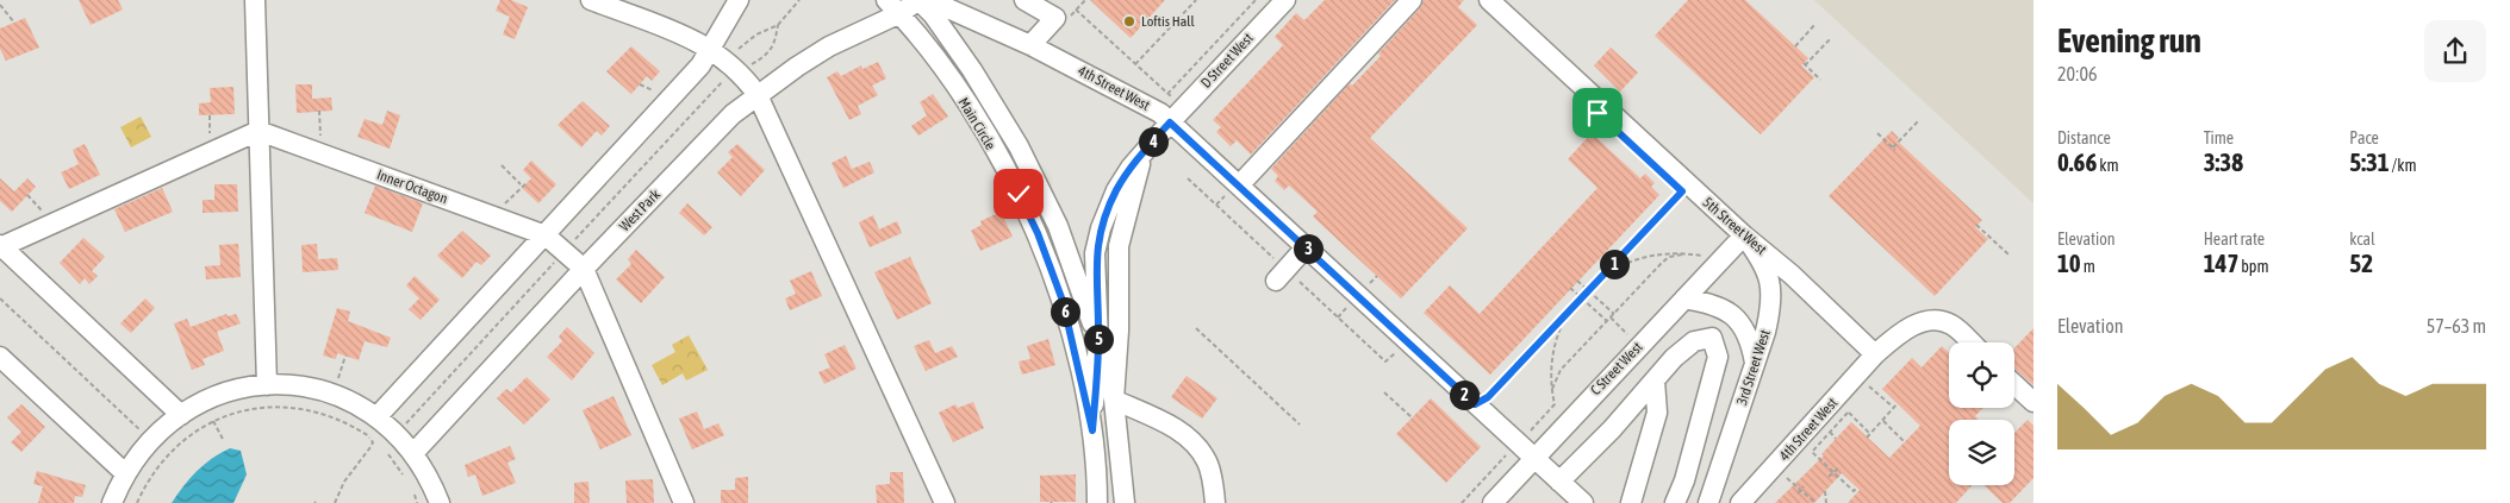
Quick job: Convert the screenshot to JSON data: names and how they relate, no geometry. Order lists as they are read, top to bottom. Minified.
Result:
{"streets":{"street":["D Street West","4th Street West","Main Circle","Inner Octagon","West Park","5th Street West","3rd Street West","C Street West"]},"crossings":[["D Street West","4th Street West"],["D Street West","Main Circle"],["4th Street West","5th Street West"],["4th Street West","C Street West"],["Main Circle","West Park"],["Inner Octagon","West Park"],["5th Street West","3rd Street West"],["5th Street West","C Street West"],["3rd Street West","C Street West"]],"places":["Loftis Hall"],"page":{"heading":["Evening run","20:06"],"stats":[["Distance","0.66 km"],["Time","3:38"],["Pace","5:31 /km"],["Elevation","10 m"],["Heart rate","147 bpm"],["kcal","52"]],"pins":["4","3","1","6","5","2"],"chart":["Elevation","57–63 m"]}}
